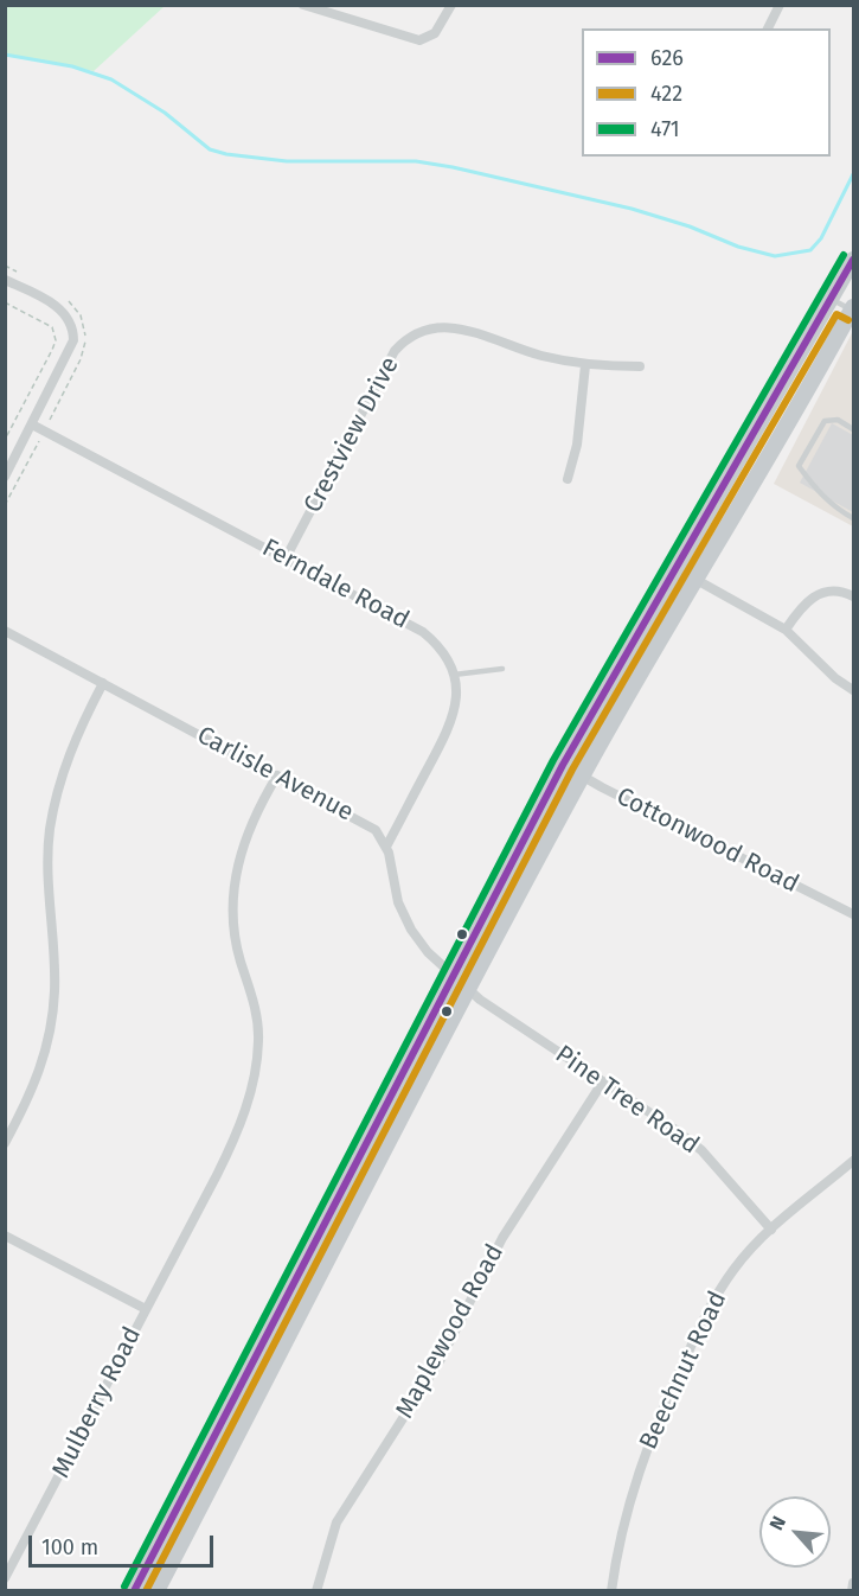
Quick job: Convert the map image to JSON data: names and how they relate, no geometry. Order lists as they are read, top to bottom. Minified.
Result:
{"streets":{"street":["Crestview Drive","Ferndale Road","Carlisle Avenue","Cottonwood Road","Pine Tree Road","Maplewood Road","Beechnut Road","Mulberry Road"]},"crossings":[["Crestview Drive","Ferndale Road"],["Ferndale Road","Carlisle Avenue"],["Carlisle Avenue","Mulberry Road"],["Pine Tree Road","Maplewood Road"],["Pine Tree Road","Beechnut Road"]],"lines":["transit line 471","transit line 626","transit line 422"],"legend":["626","422","471"],"scale_bar":"100 m","north":"top left"}
